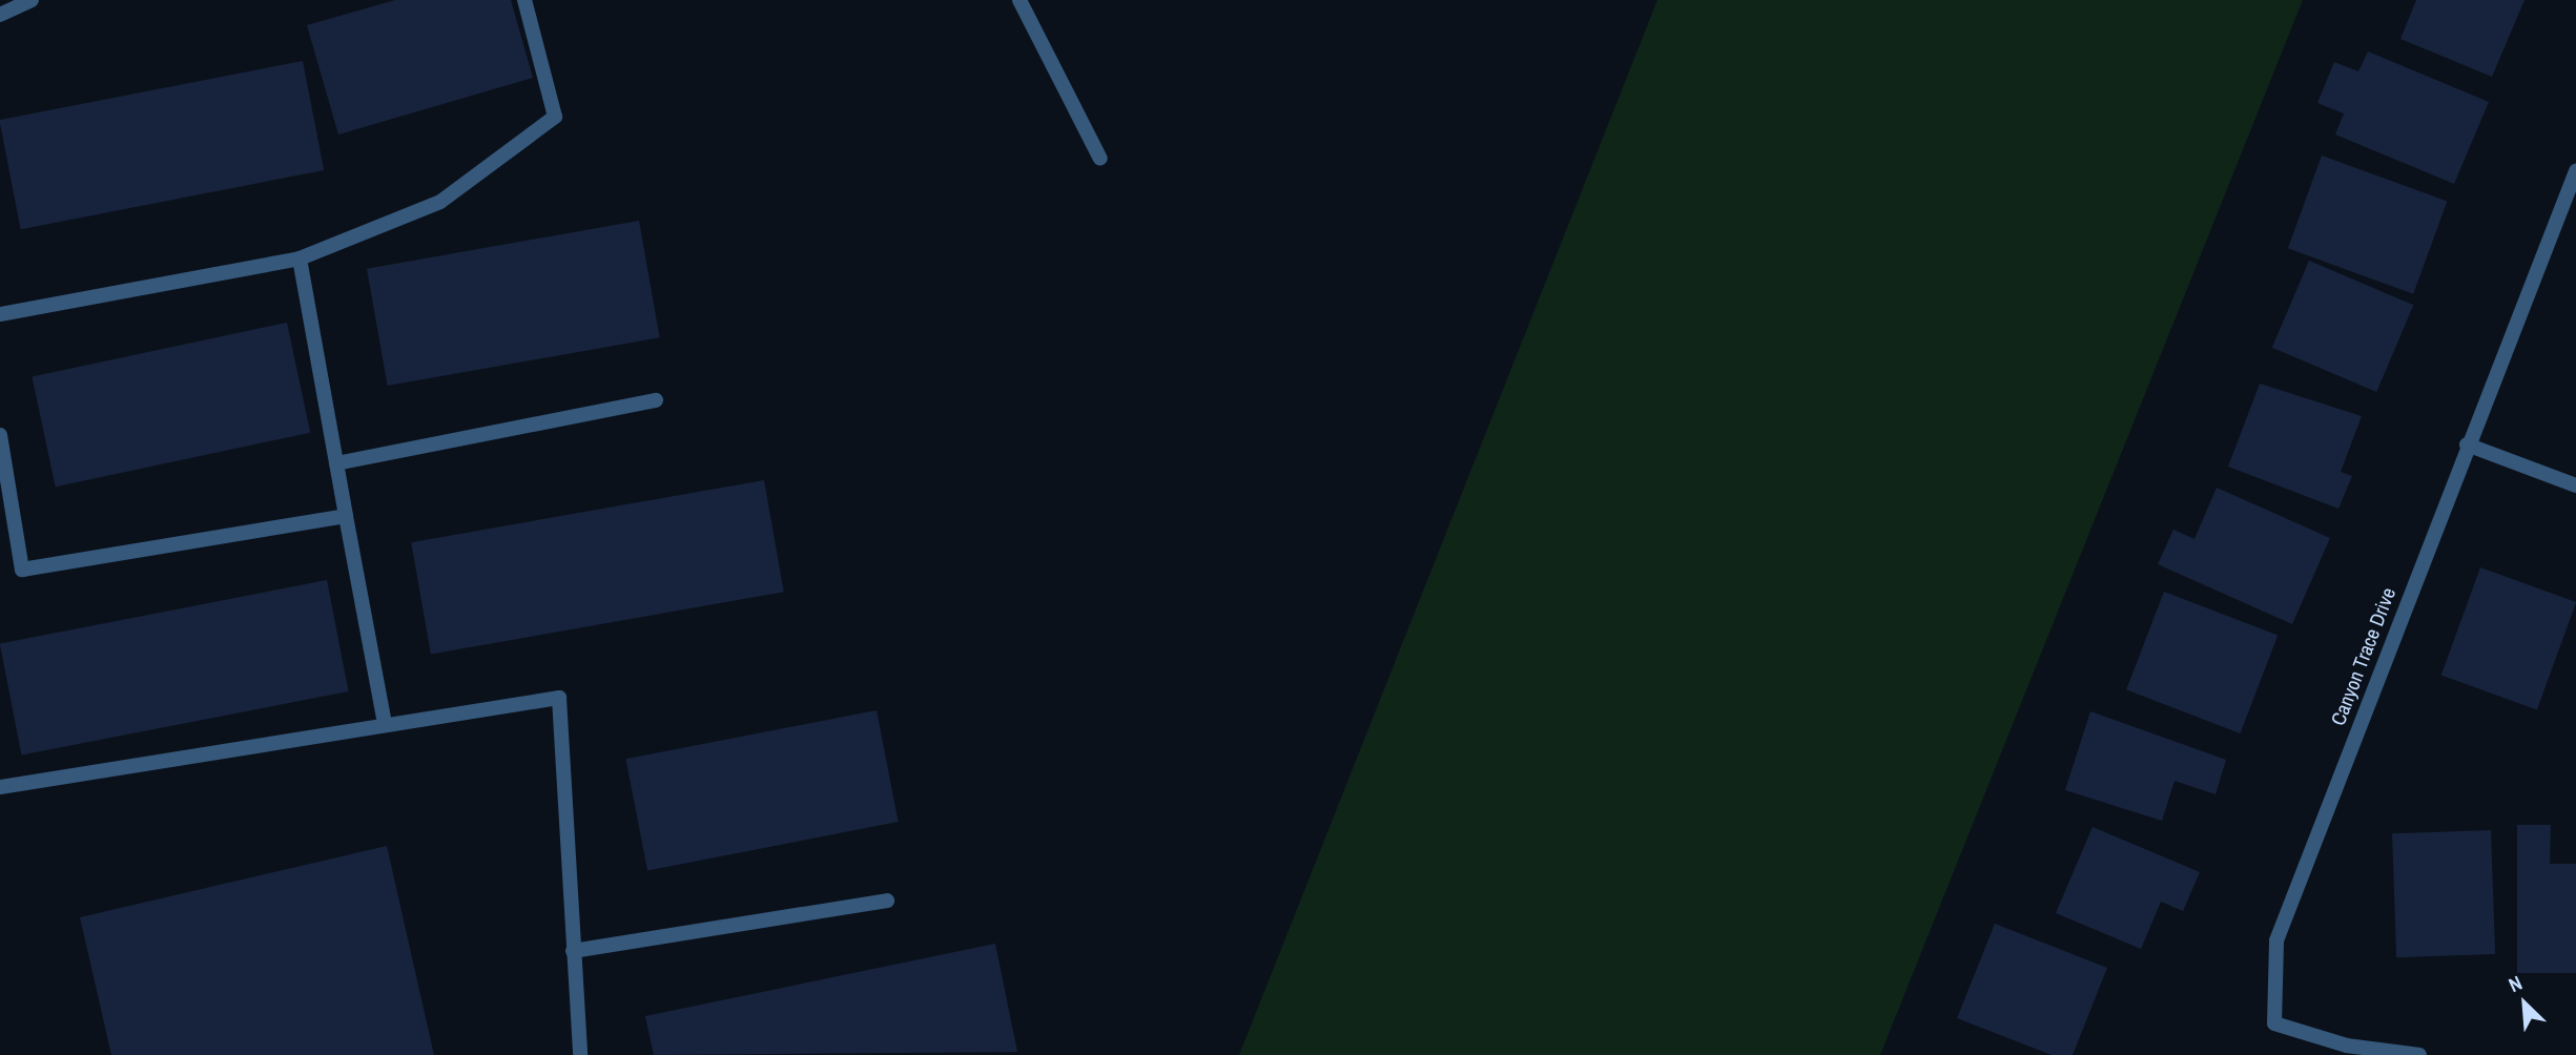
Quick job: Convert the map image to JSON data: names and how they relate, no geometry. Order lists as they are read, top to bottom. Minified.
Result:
{"streets":{"street":["Canyon Trace Drive"]},"north":"top left"}
